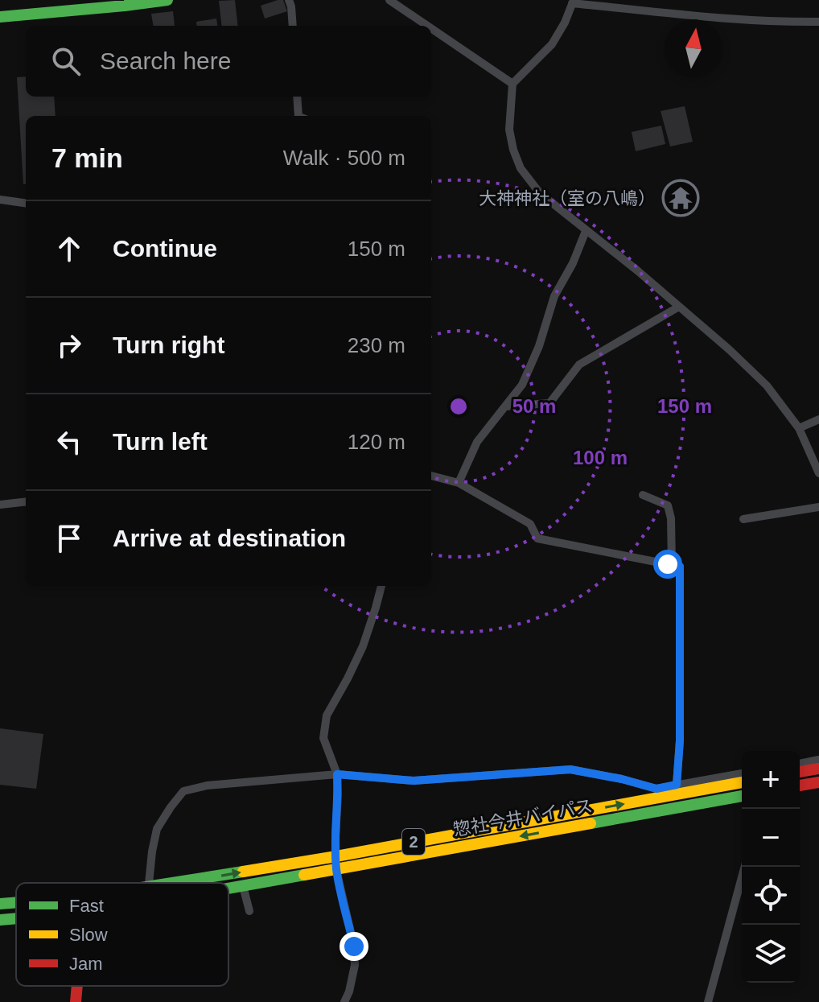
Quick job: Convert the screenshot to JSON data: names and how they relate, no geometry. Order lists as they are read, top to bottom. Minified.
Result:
{"streets":{"main road":["惣社今井バイパス","2"]},"places":{"temple":["大神神社（室の八嶋）"]},"legend":["Fast","Slow","Jam"],"north":"top","page":{"search":"Search here","heading":["7 min","Walk · 500 m"],"list":[["Continue","150 m"],["Turn right","230 m"],["Turn left","120 m"],"Arrive at destination"],"map_buttons":["+","−"]},"rings":["50 m","150 m","100 m"]}
